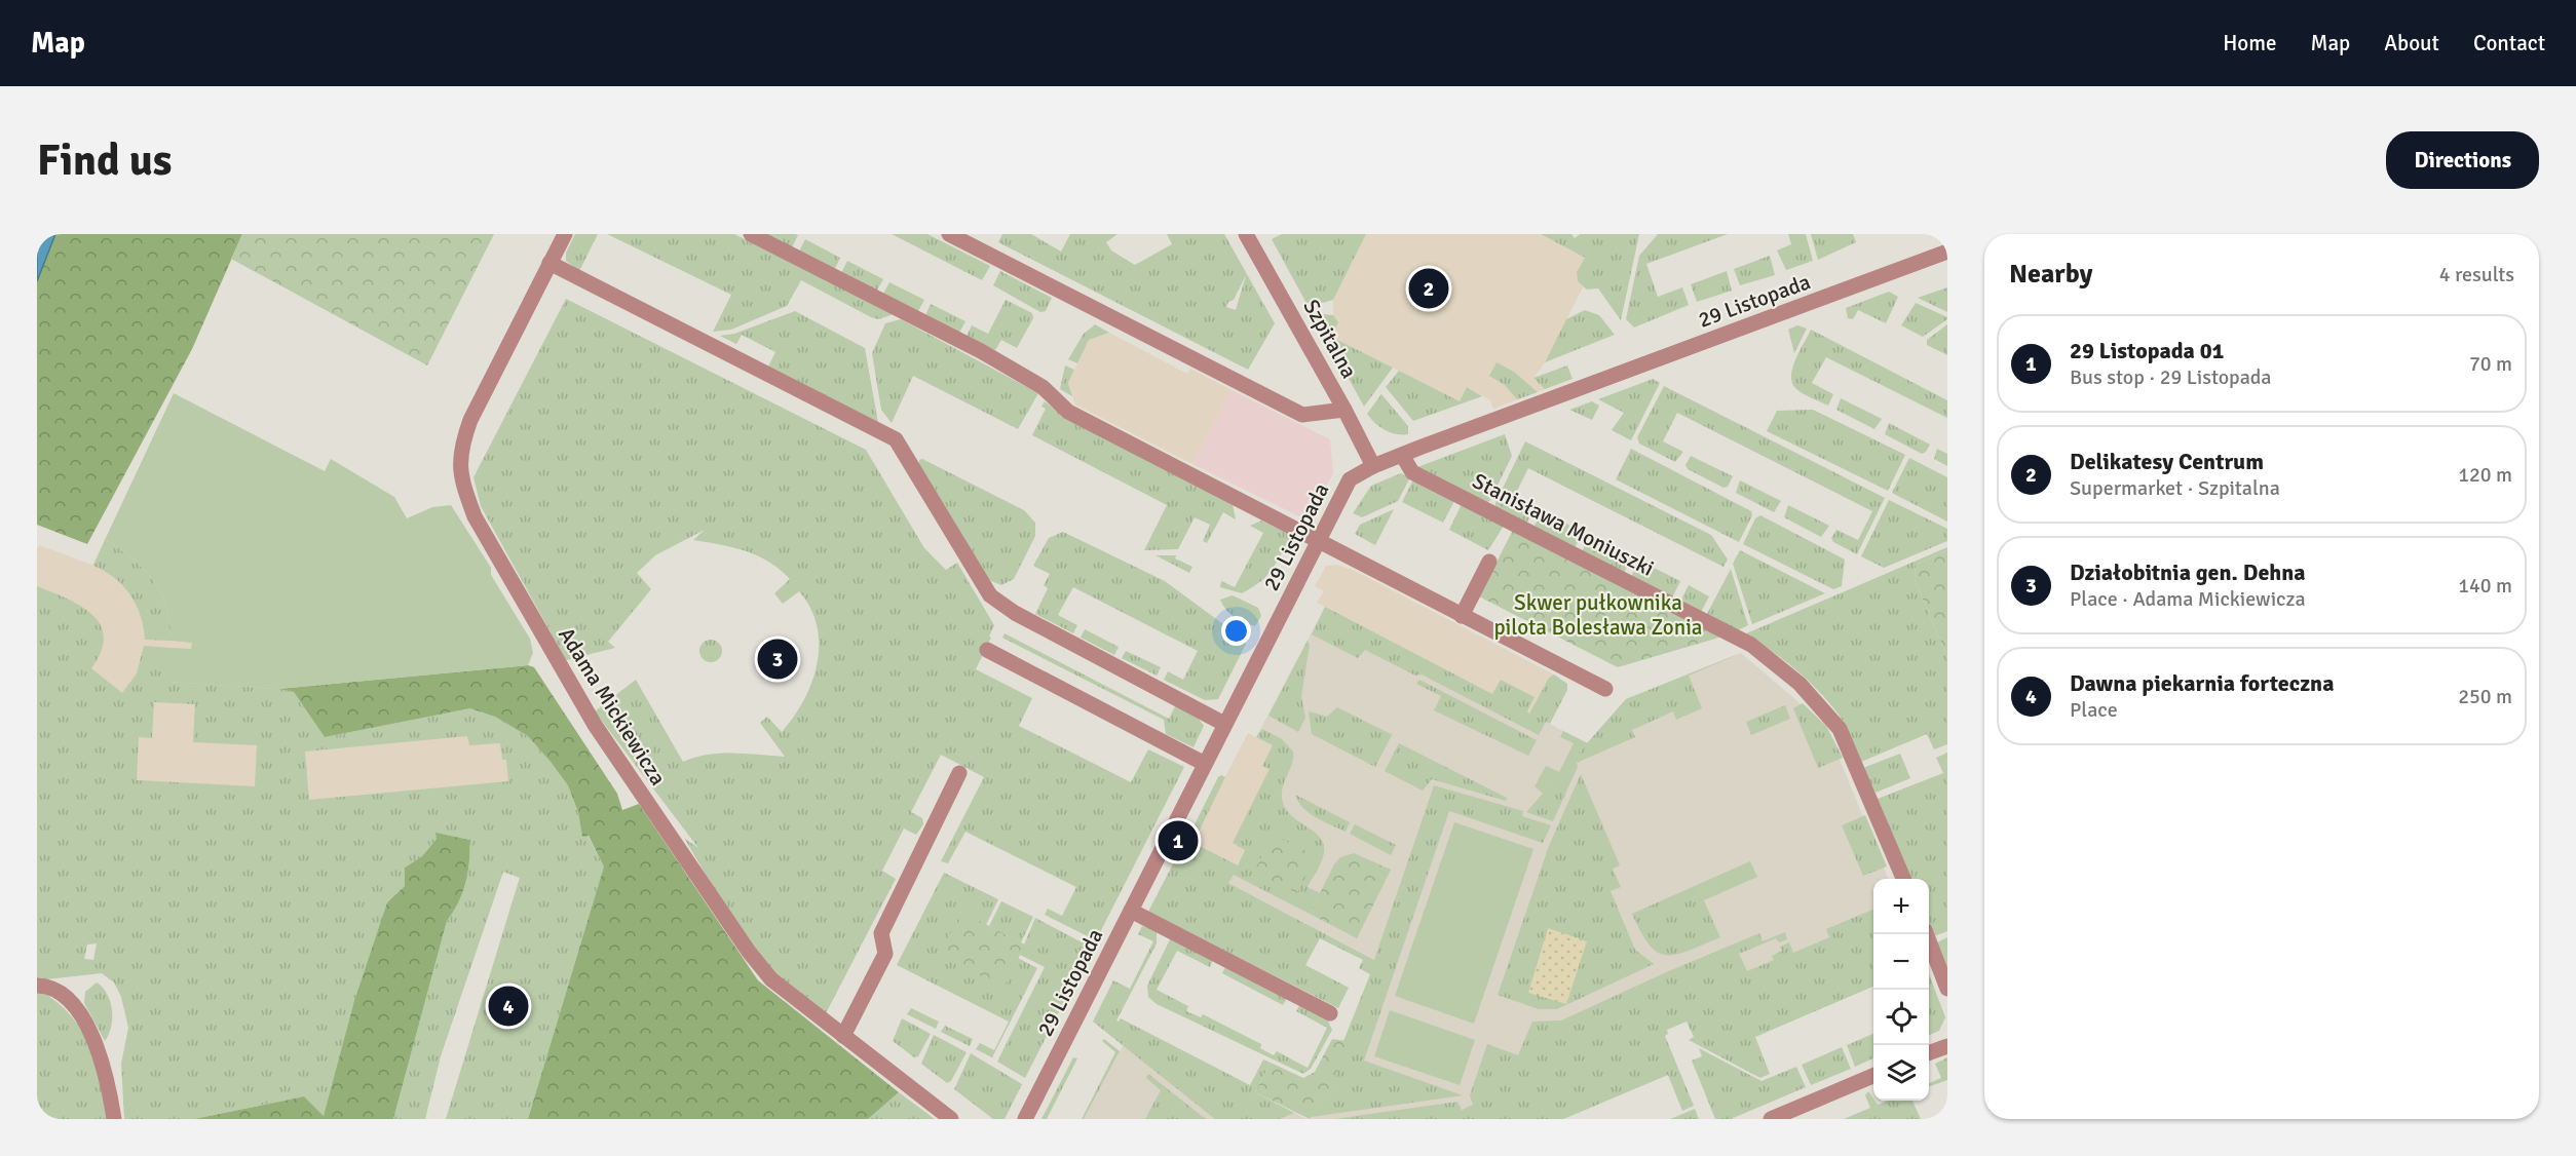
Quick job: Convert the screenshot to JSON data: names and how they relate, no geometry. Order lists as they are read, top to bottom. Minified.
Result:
{"streets":{"street":["29 Listopada","Szpitalna","Stanisława Moniuszki","Adama Mickiewicza"]},"crossings":[["29 Listopada","Szpitalna"],["29 Listopada","Stanisława Moniuszki"]],"parks":["Skwer pułkownika pilota Bolesława Zonia"],"page":{"header":"Map","nav":["Home","Map","About","Contact"],"buttons":"Directions","title":"Find us","heading":["Nearby","4 results"],"pins":["2","3","1","4"],"list":[{"mark":"1","name":"29 Listopada 01","note":"Bus stop · 29 Listopada","value":"70 m"},{"mark":"2","name":"Delikatesy Centrum","note":"Supermarket · Szpitalna","value":"120 m"},{"mark":"3","name":"Działobitnia gen. Dehna","note":"Place · Adama Mickiewicza","value":"140 m"},{"mark":"4","name":"Dawna piekarnia forteczna","note":"Place","value":"250 m"}],"map_buttons":["+","−"]}}
